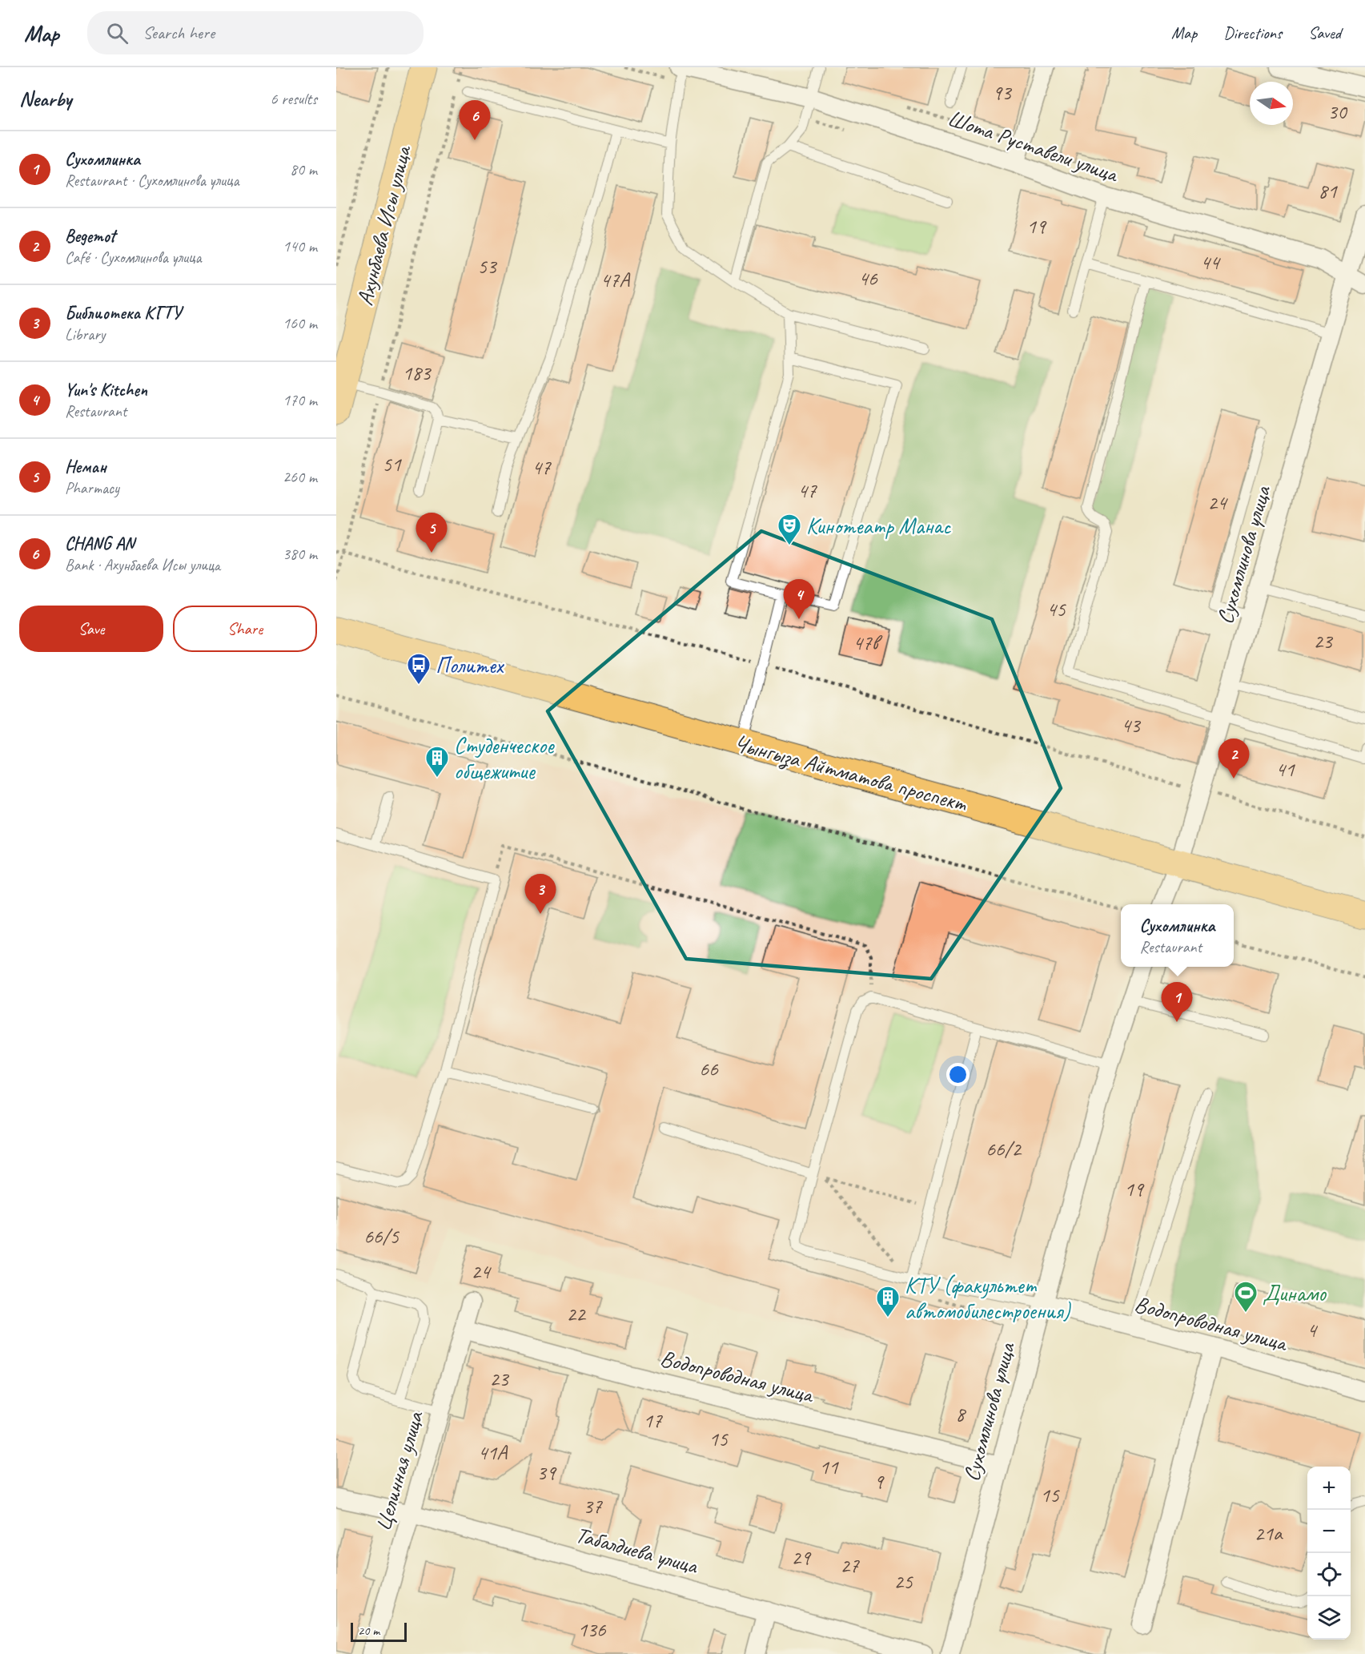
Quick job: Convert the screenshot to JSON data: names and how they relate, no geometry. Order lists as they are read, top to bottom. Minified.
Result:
{"streets":{"main road":["Ахунбаева Исы улица","Чынгыза Айтматова проспект"],"street":["Шота Руставели улица","Сухомлинова улица","Водопроводная улица","Целинная улица","Табалдиева улица"]},"crossings":[["Шота Руставели улица","Сухомлинова улица"],["Сухомлинова улица","Чынгыза Айтматова проспект"],["Сухомлинова улица","Водопроводная улица"],["Водопроводная улица","Целинная улица"],["Целинная улица","Табалдиева улица"]],"places":{"theatre":["Кинотеатр Манас"],"bus stop":["Политех"],"building":["Студенческое общежитие","КТУ (факультет автомобилестроения)"],"sports":["Динамо"]},"house_numbers":["93","30","81","19","44","53","46","47А","183","51","47","47","24","45","23","47в","43","41","66","66/2","19","66/5","24","22","4","23","8","17","15","41А","11","39","9","15","37","21а","29","27","25","136"],"scale_bar":"20 m","north":"right","page":{"header":"Map","search":"Search here","nav":["Map","Directions","Saved"],"heading":["Nearby","6 results"],"pins":["6","5","4","2","3","1"],"list":[{"mark":"1","name":"Сухомлинка","note":"Restaurant · Сухомлинова улица","value":"80 m"},{"mark":"2","name":"Begemot","note":"Café · Сухомлинова улица","value":"140 m"},{"mark":"3","name":"Библиотека КГТУ","note":"Library","value":"160 m"},{"mark":"4","name":"Yun's Kitchen","note":"Restaurant","value":"170 m"},{"mark":"5","name":"Неман","note":"Pharmacy","value":"260 m"},{"mark":"6","name":"CHANG AN","note":"Bank · Ахунбаева Исы улица","value":"380 m"}],"buttons":["Save","Share"],"popup":["Сухомлинка","Restaurant"],"map_buttons":["+","−"],"scale":"20 m"}}
